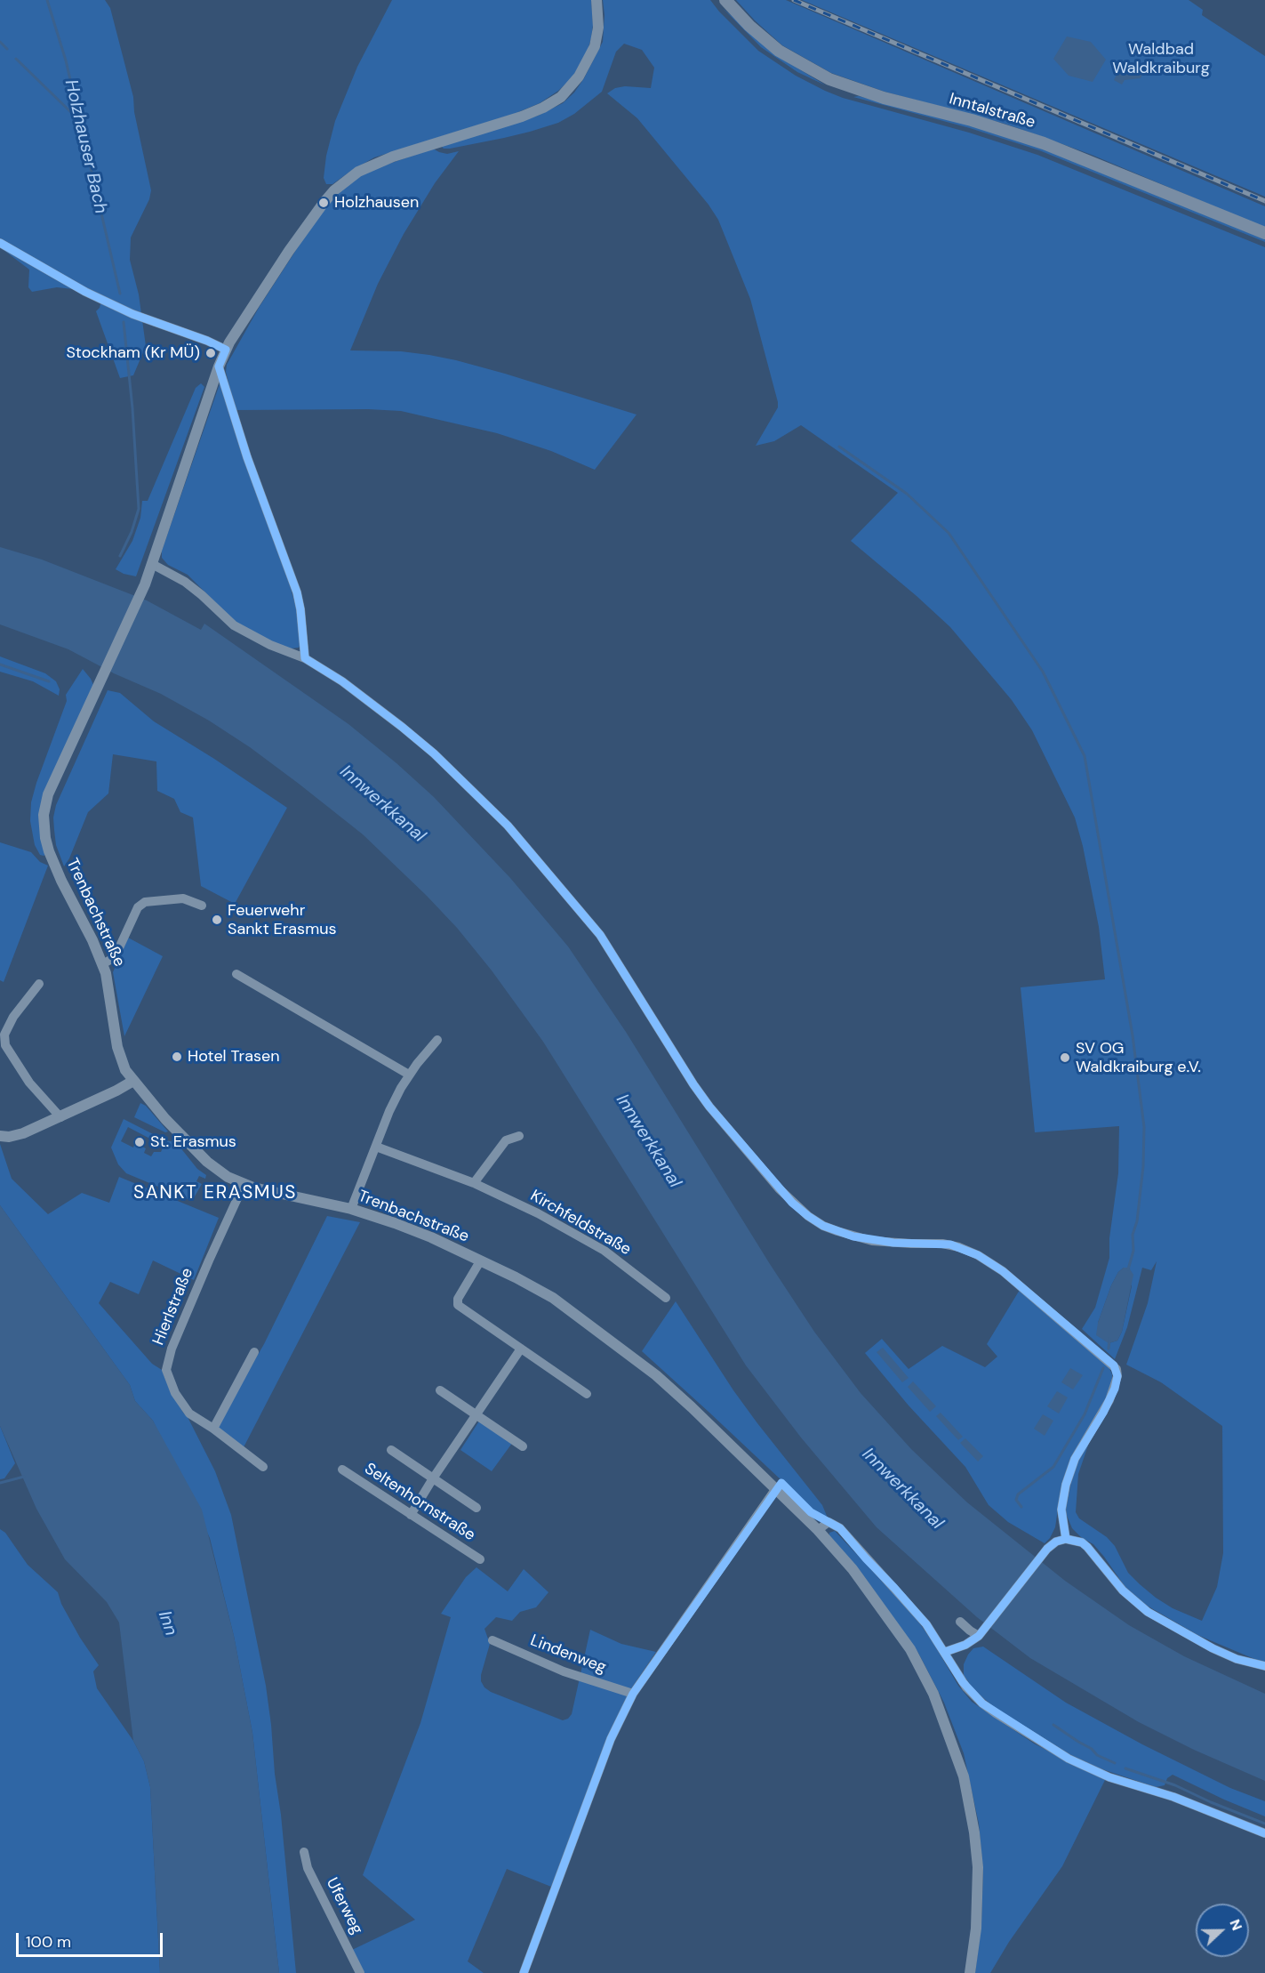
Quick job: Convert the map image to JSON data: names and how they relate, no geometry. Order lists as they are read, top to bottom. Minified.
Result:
{"streets":{"main road":["Inntalstraße"],"street":["Trenbachstraße","Kirchfeldstraße","Hierlstraße","Seltenhornstraße","Lindenweg","Uferweg"]},"crossings":[["Trenbachstraße","Hierlstraße"]],"districts":["SANKT ERASMUS"],"water":["Holzhauser Bach","Innwerkkanal","Inn"],"parks":["Waldbad Waldkraiburg"],"places":["Holzhausen","Stockham (Kr MÜ)","Feuerwehr Sankt Erasmus","Hotel Trasen","SV OG Waldkraiburg e.V.","St. Erasmus"],"scale_bar":"100 m","north":"right"}
